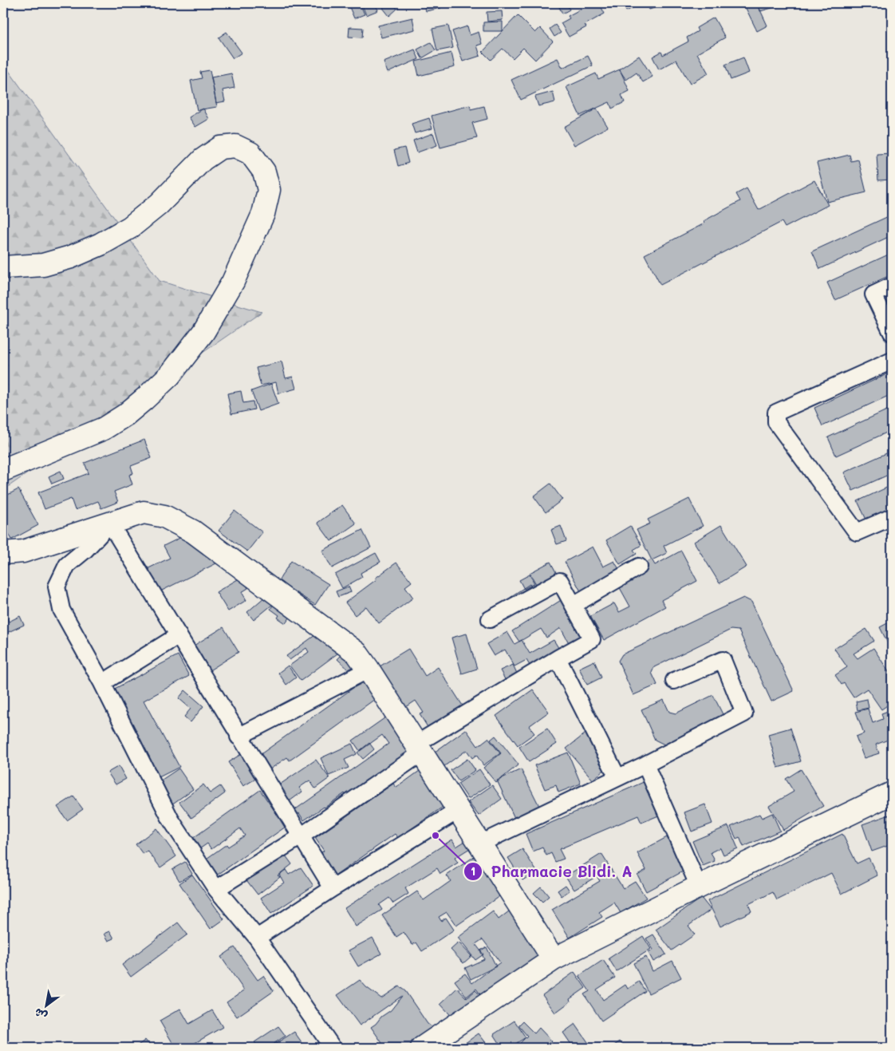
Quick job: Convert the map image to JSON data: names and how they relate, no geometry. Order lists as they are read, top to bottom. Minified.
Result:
{"places":["Pharmacie Blidi. A"],"north":"bottom left"}
